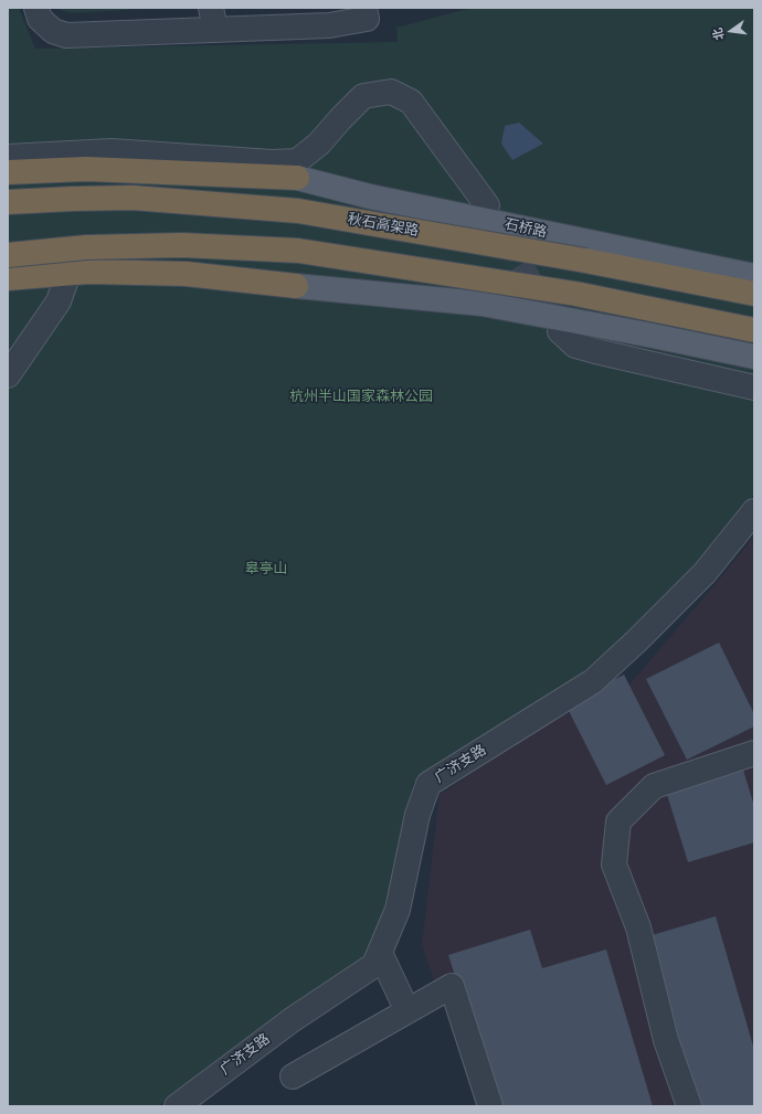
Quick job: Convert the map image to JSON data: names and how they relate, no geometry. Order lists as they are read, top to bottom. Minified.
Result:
{"streets":{"highway":["秋石高架路"],"main road":["石桥路"],"street":["广济支路"]},"parks":["杭州半山国家森林公园","皋亭山"],"north":"left"}
